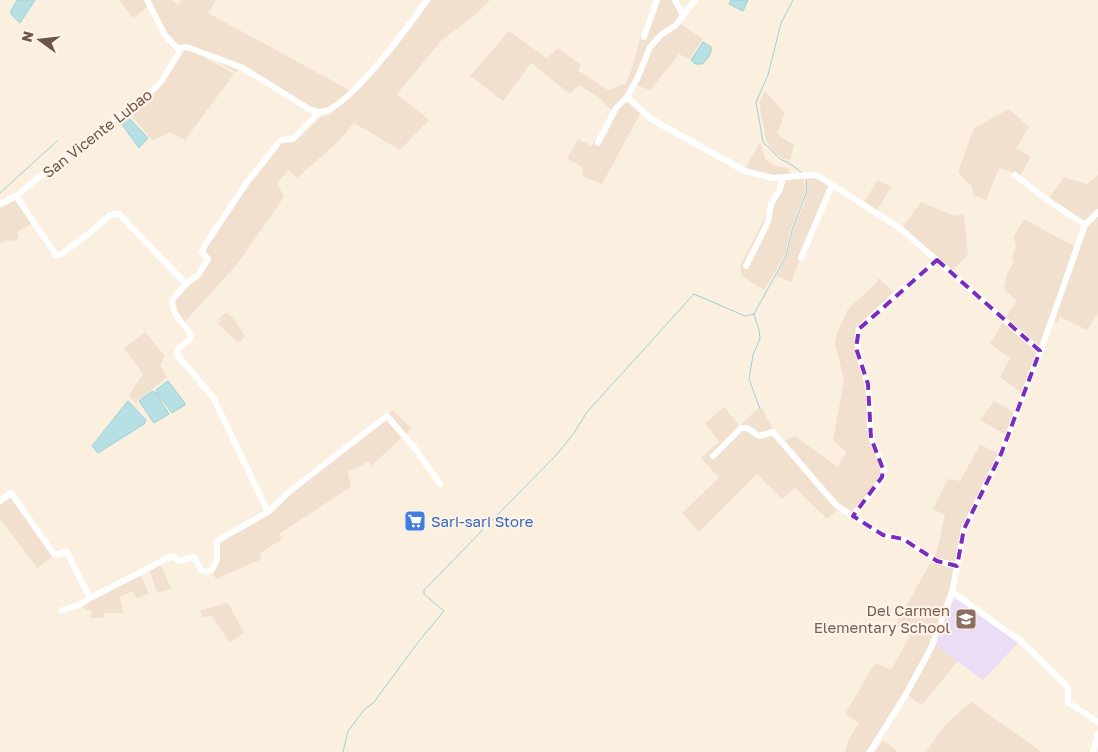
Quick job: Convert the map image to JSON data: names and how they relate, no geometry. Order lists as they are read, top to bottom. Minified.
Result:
{"streets":{"street":["San Vicente Lubao"]},"places":{"supermarket":["Sari-sari Store"],"school or university":["Del Carmen Elementary School"]},"north":"left"}
